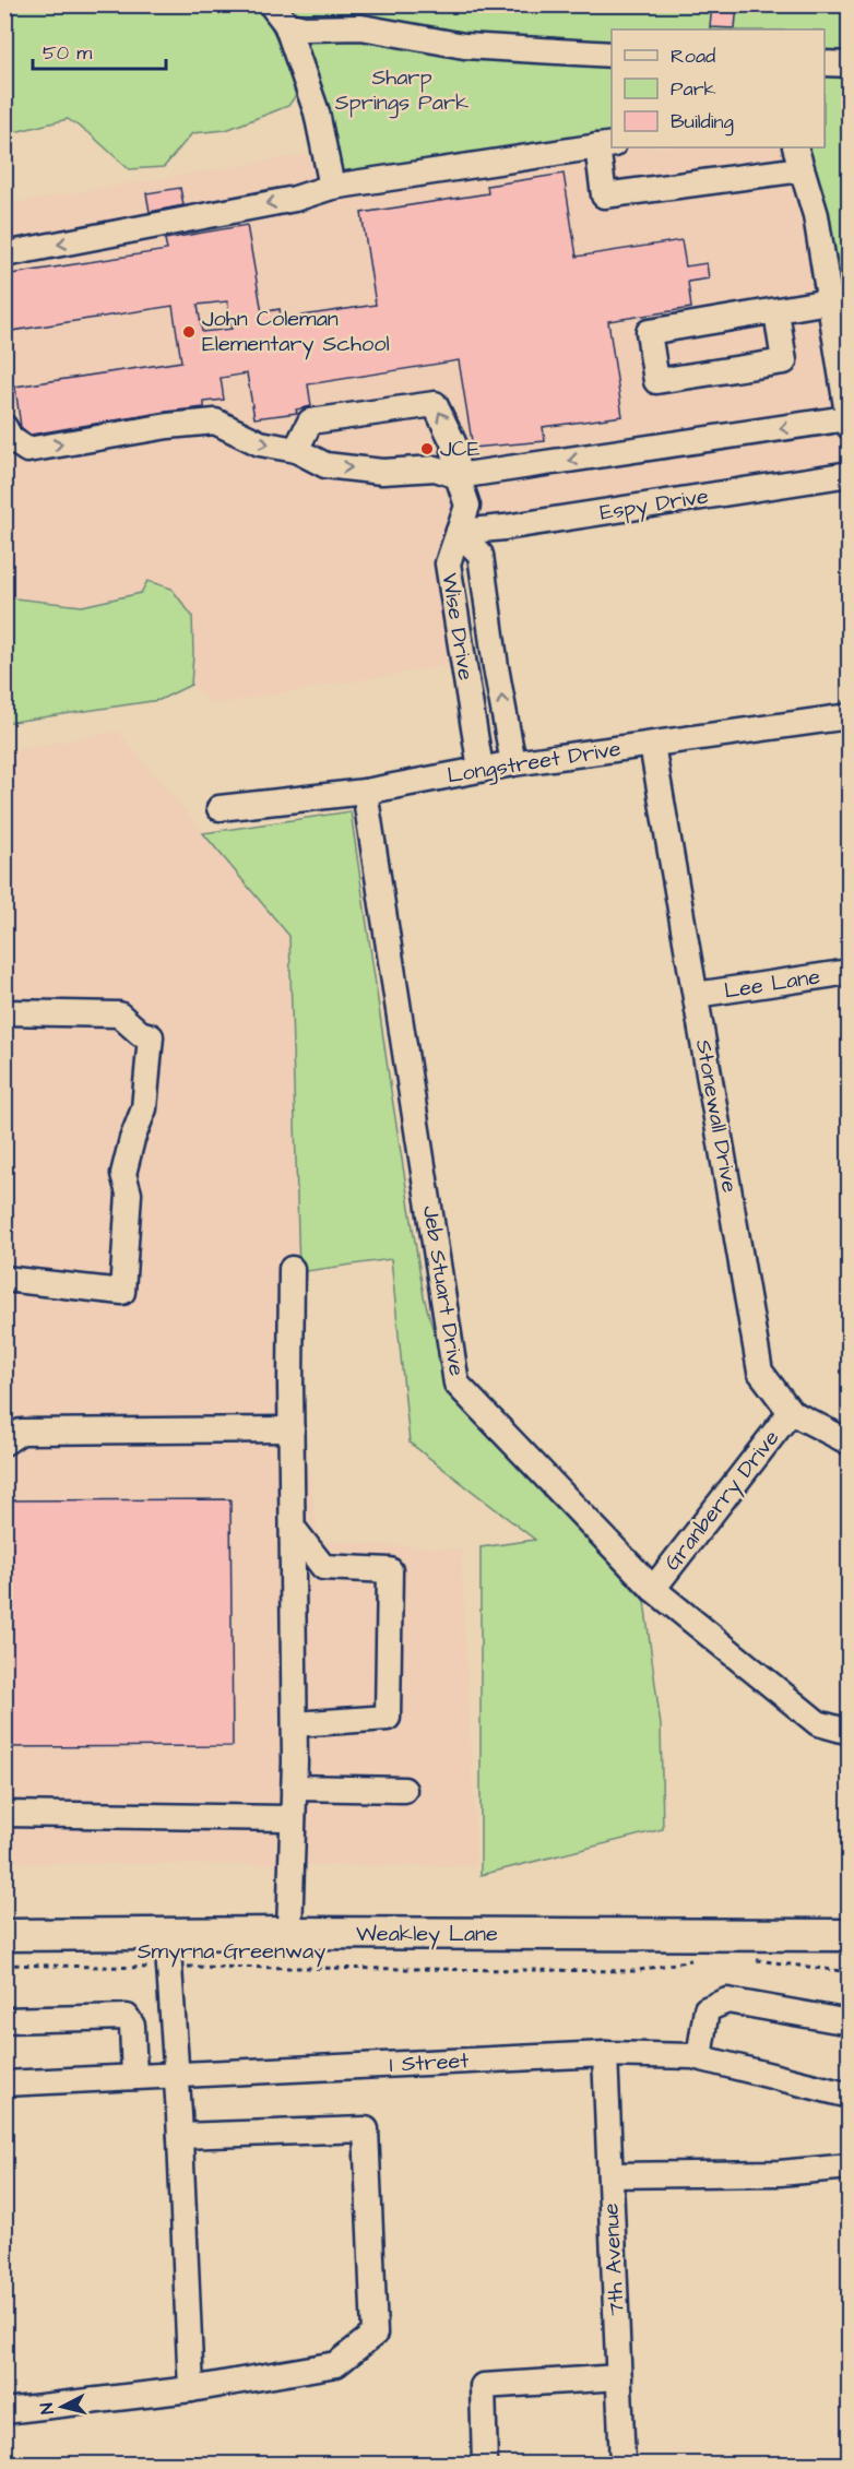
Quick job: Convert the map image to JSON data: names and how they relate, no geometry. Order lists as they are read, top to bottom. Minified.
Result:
{"streets":{"main road":["Weakley Lane"],"street":["Espy Drive","Wise Drive","Longstreet Drive","Lee Lane","Stonewall Drive","Jeb Stuart Drive","Granberry Drive","I Street","7th Avenue"],"path":["Smyrna Greenway"]},"crossings":[["Espy Drive","Wise Drive"],["Wise Drive","Longstreet Drive"],["Longstreet Drive","Stonewall Drive"],["Longstreet Drive","Jeb Stuart Drive"],["Lee Lane","Stonewall Drive"],["Stonewall Drive","Granberry Drive"],["Jeb Stuart Drive","Granberry Drive"],["I Street","7th Avenue"]],"parks":["Sharp Springs Park"],"places":["John Coleman Elementary School","JCE"],"legend":["Road","Park","Building"],"scale_bar":"50 m","north":"left"}
